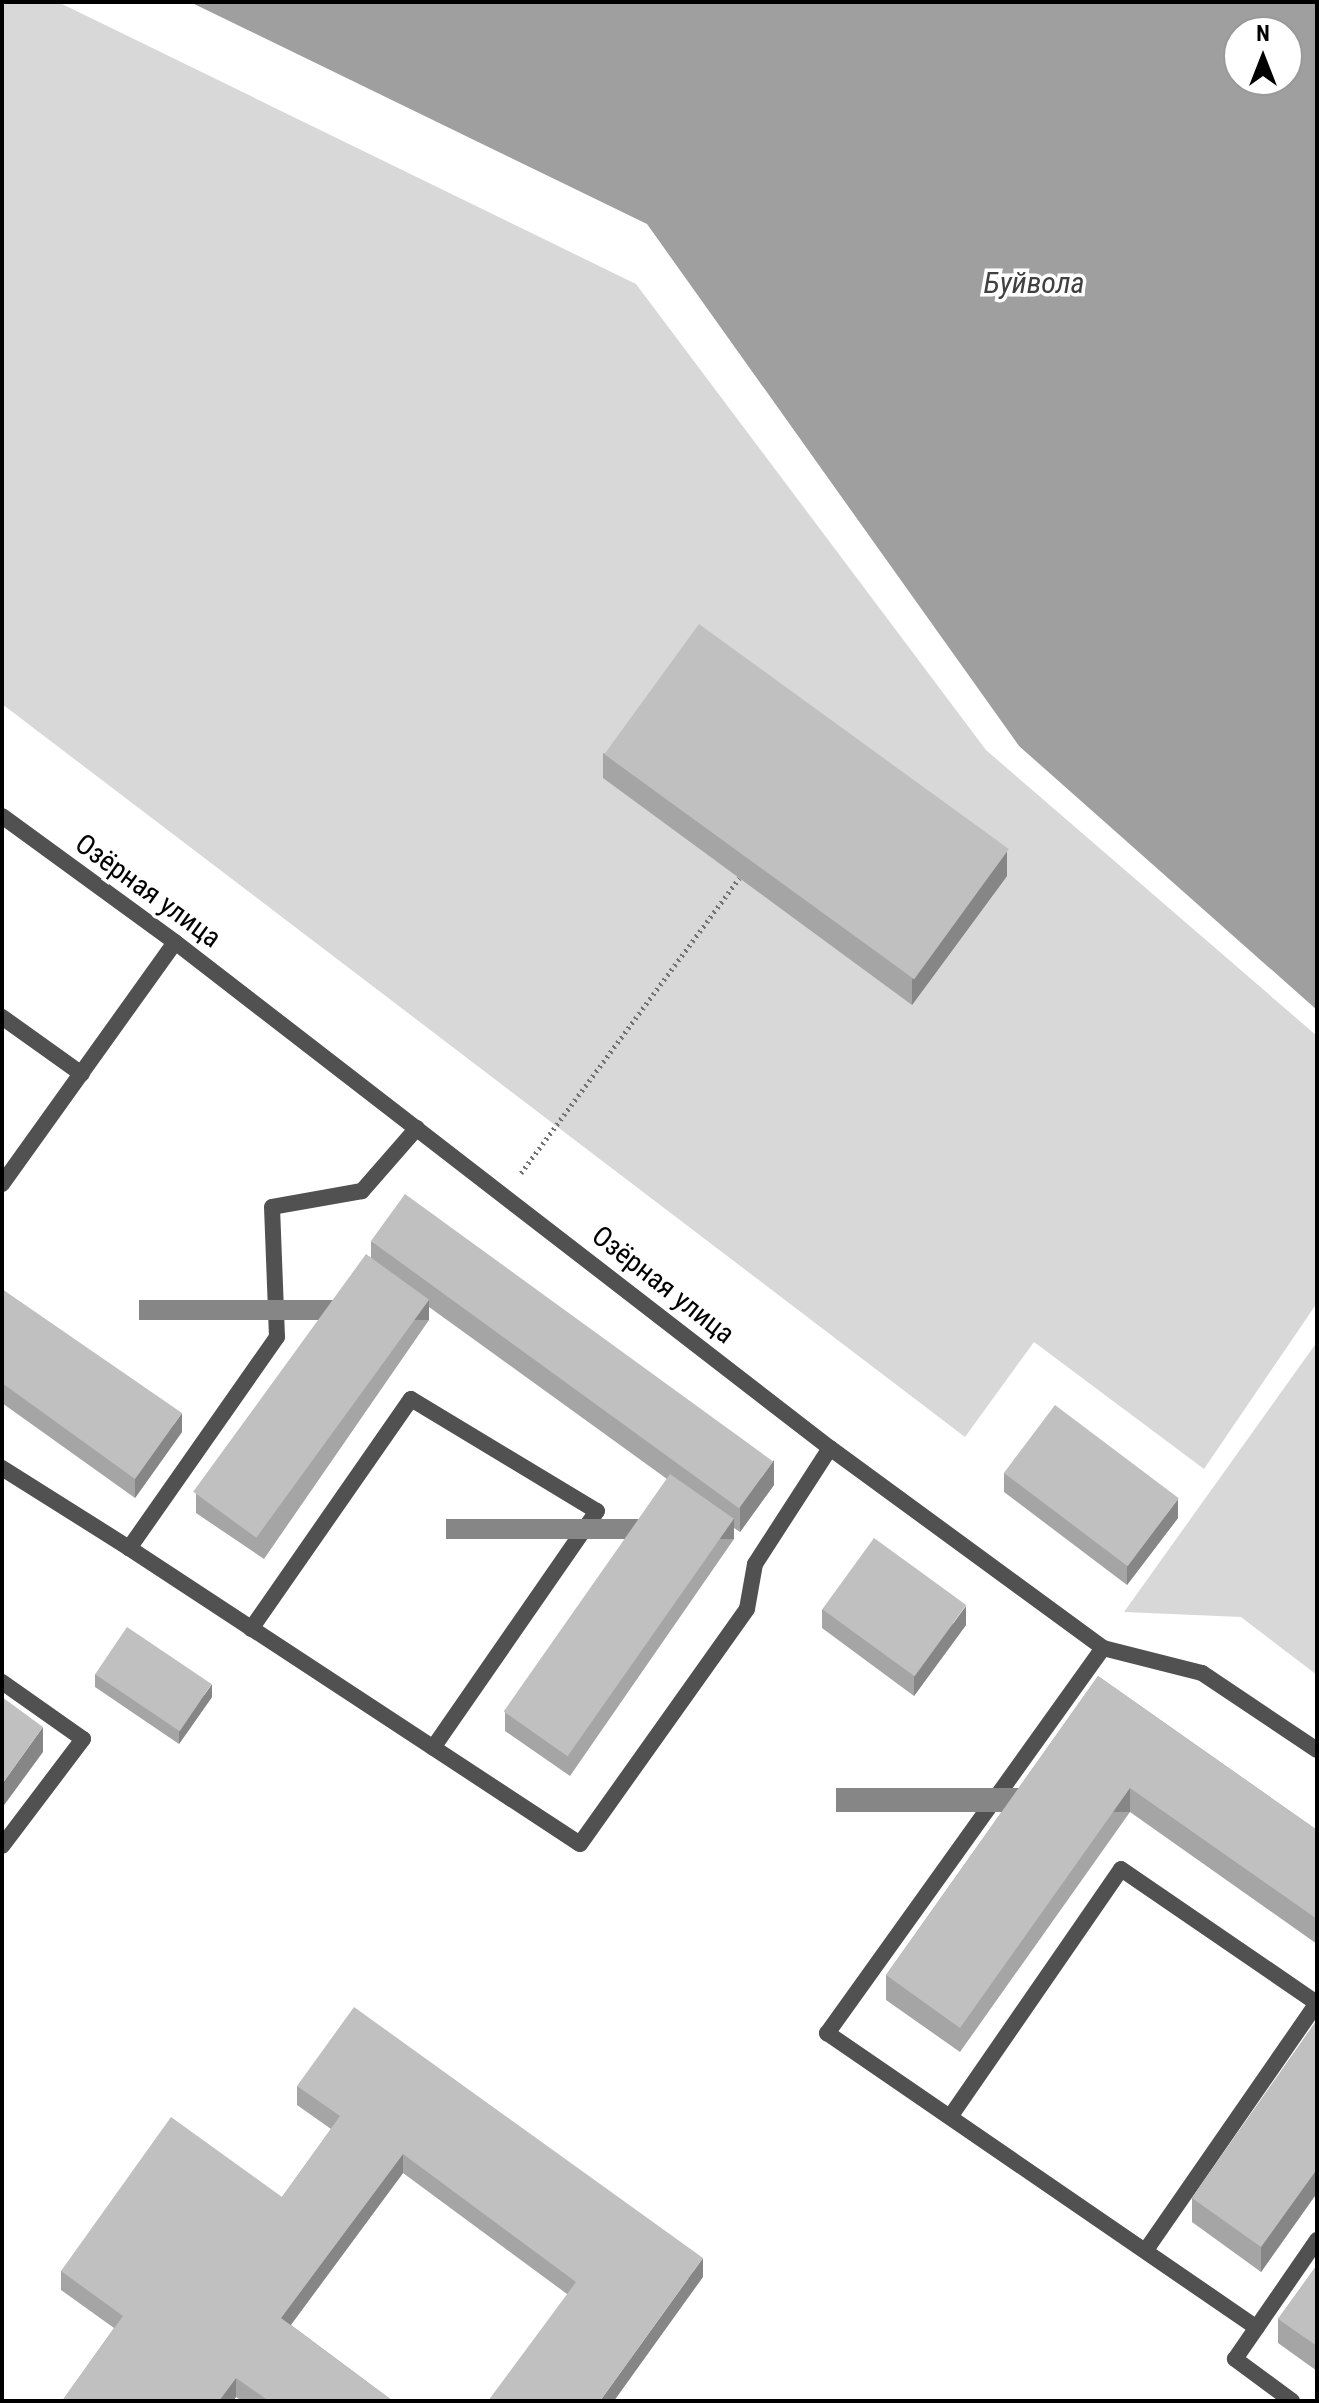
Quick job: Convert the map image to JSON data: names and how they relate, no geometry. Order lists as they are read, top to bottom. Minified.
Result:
{"streets":{"street":["Озёрная улица"]},"water":["Буйвола"],"north":"top"}
